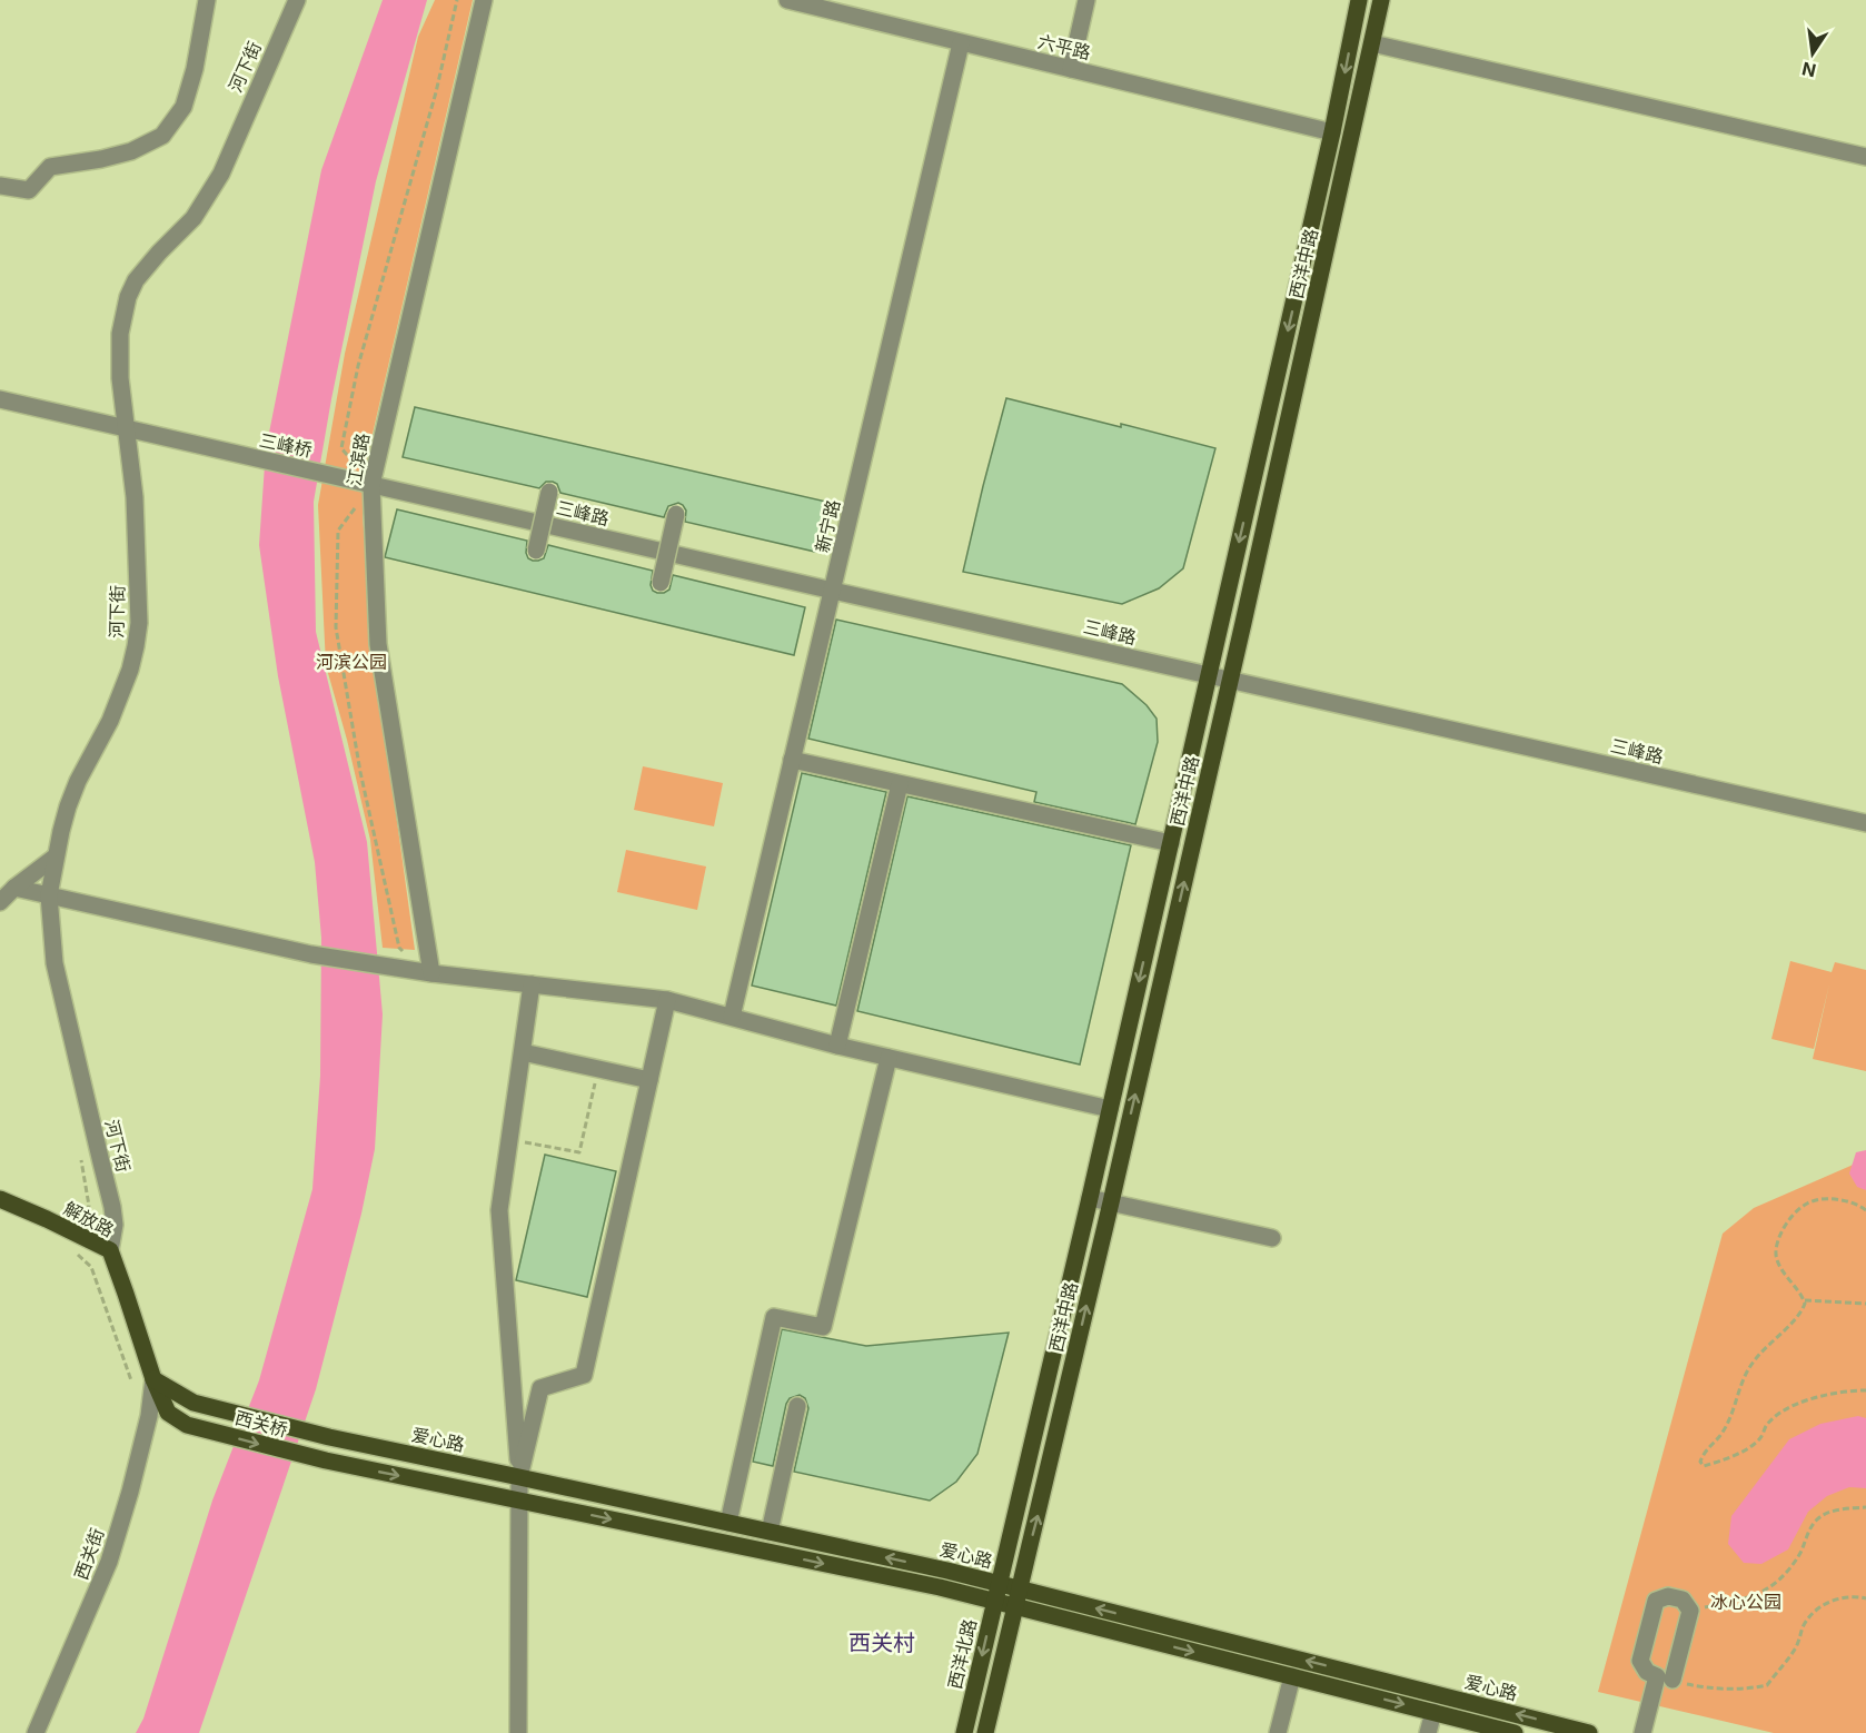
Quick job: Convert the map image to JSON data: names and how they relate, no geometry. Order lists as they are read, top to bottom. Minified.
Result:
{"streets":{"main road":["西洋中路","解放路","西关桥","爱心路","西洋北路"],"street":["六平路","河下街","三峰桥","江滨路","三峰路","新宁路","西关街"]},"crossings":[["六平路","西洋中路"],["六平路","新宁路"],["河下街","三峰桥"],["河下街","解放路"],["西洋中路","三峰路"],["西洋中路","爱心路"],["西洋中路","西洋北路"],["三峰桥","三峰路"],["江滨路","三峰路"],["三峰路","新宁路"],["解放路","西关桥"],["解放路","西关街"],["西关桥","爱心路"],["西关桥","西关街"],["爱心路","西洋北路"]],"districts":["西关村"],"parks":["河滨公园","冰心公园"],"north":"bottom"}
